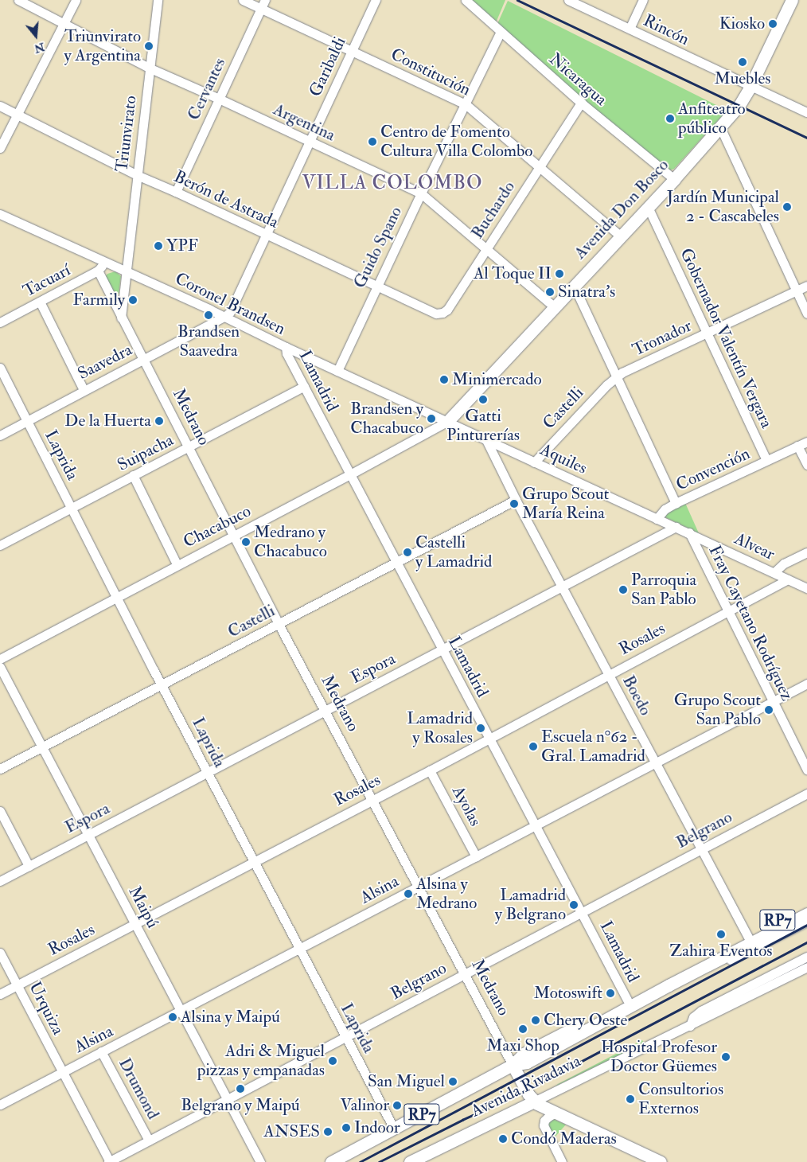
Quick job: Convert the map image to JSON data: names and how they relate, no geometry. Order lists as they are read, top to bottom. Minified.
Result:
{"streets":{"main road":["Avenida Don Bosco","Medrano","RP7","Avenida Rivadavia"],"street":["Rincón","Garibaldi","Constitución","Nicaragua","Cervantes","Argentina","Triunvirato","Berón de Astrada","Buchardo","Guido Spano","Tacuarí","Coronel Brandsen","Tronador","Gobernador Valentín Vergara","Saavedra","Lamadrid","Castelli","Suipacha","Laprida","Aquiles","Convención","Chacabuco","Alvear","Fray Cayetano Rodríguez","Rosales","Espora","Boedo","Ayolas","Belgrano","Alsina","Maipú","Urquiza","Drumond"]},"crossings":[["Rincón","Avenida Don Bosco"],["Garibaldi","Constitución"],["Garibaldi","Argentina"],["Garibaldi","Berón de Astrada"],["Garibaldi","Coronel Brandsen"],["Garibaldi","Saavedra"],["Constitución","Cervantes"],["Constitución","Avenida Don Bosco"],["Constitución","Buchardo"],["Constitución","Guido Spano"],["Nicaragua","Avenida Don Bosco"],["Nicaragua","Buchardo"],["Nicaragua","Guido Spano"],["Cervantes","Argentina"],["Cervantes","Berón de Astrada"],["Argentina","Triunvirato"],["Argentina","Avenida Don Bosco"],["Argentina","Buchardo"],["Argentina","Guido Spano"],["Triunvirato","Berón de Astrada"],["Triunvirato","Coronel Brandsen"],["Berón de Astrada","Buchardo"],["Berón de Astrada","Guido Spano"],["Avenida Don Bosco","Coronel Brandsen"],["Avenida Don Bosco","Gobernador Valentín Vergara"],["Avenida Don Bosco","Aquiles"],["Avenida Don Bosco","Chacabuco"],["Guido Spano","Coronel Brandsen"],["Tacuarí","Coronel Brandsen"],["Tacuarí","Medrano"],["Coronel Brandsen","Saavedra"],["Coronel Brandsen","Lamadrid"],["Coronel Brandsen","Aquiles"],["Coronel Brandsen","Chacabuco"],["Tronador","Gobernador Valentín Vergara"],["Tronador","Castelli"],["Gobernador Valentín Vergara","Convención"],["Saavedra","Medrano"],["Saavedra","Laprida"],["Lamadrid","Castelli"],["Lamadrid","Suipacha"],["Lamadrid","Chacabuco"],["Lamadrid","Rosales"],["Lamadrid","Espora"],["Lamadrid","Belgrano"],["Lamadrid","Alsina"],["Lamadrid","Avenida Rivadavia"],["Castelli","Medrano"],["Castelli","Laprida"],["Castelli","Aquiles"],["Castelli","Boedo"],["Castelli","Maipú"],["Medrano","Suipacha"],["Medrano","Chacabuco"],["Medrano","Rosales"],["Medrano","Espora"],["Medrano","Belgrano"],["Medrano","Alsina"],["Medrano","Avenida Rivadavia"],["Suipacha","Laprida"],["Laprida","Chacabuco"],["Laprida","Rosales"],["Laprida","Espora"],["Laprida","Belgrano"],["Laprida","Alsina"],["Laprida","Avenida Rivadavia"],["Aquiles","Convención"],["Aquiles","Chacabuco"],["Aquiles","Alvear"],["Aquiles","Fray Cayetano Rodríguez"],["Aquiles","Espora"],["Aquiles","Boedo"],["Alvear","Fray Cayetano Rodríguez"],["Fray Cayetano Rodríguez","Rosales"],["Fray Cayetano Rodríguez","Alsina"],["Rosales","Boedo"],["Rosales","Ayolas"],["Rosales","Maipú"],["Rosales","Urquiza"],["Espora","Boedo"],["Espora","Maipú"],["Boedo","Belgrano"],["Boedo","Alsina"],["Boedo","Avenida Rivadavia"],["Ayolas","Alsina"],["Belgrano","Maipú"],["Belgrano","Urquiza"],["Belgrano","Drumond"],["Alsina","Maipú"],["Alsina","Urquiza"],["Alsina","Drumond"]],"districts":["VILLA COLOMBO"],"places":["Kiosko","Triunvirato y Argentina","Muebles","Anfiteatro público","Centro de Fomento Cultura Villa Colombo","Jardín Municipal 2 - Cascabeles","YPF","Al Toque II","Sinatra's","Farmily","Brandsen Saavedra","Minimercado","Gatti Pinturerías","Brandsen y Chacabuco","De la Huerta","Grupo Scout María Reina","Medrano y Chacabuco","Castelli y Lamadrid","Parroquia San Pablo","Grupo Scout San Pablo","Lamadrid y Rosales","Escuela n°62 - Gral. Lamadrid","Alsina y Medrano","Lamadrid y Belgrano","Zahira Eventos","Motoswift","Alsina y Maipú","Chery Oeste","Maxi Shop","Hospital Profesor Doctor Güemes","Adri & Miguel pizzas y empanadas","San Miguel","Belgrano y Maipú","Consultorios Externos","Valinor","Indoor","ANSES","Condó Maderas"],"north":"bottom"}
